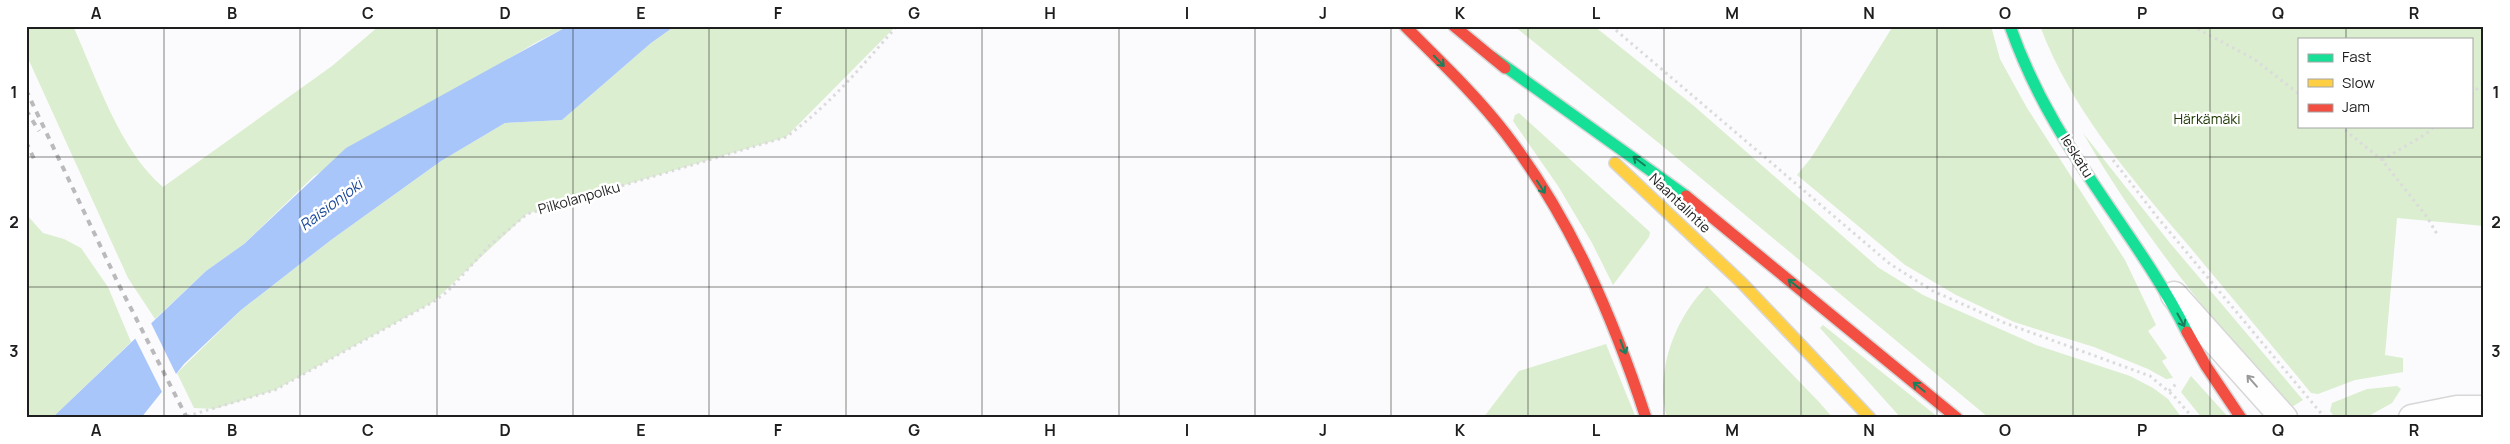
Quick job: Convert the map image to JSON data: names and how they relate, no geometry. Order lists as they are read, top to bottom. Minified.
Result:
{"streets":{"main road":["Ieskatu","Naantalintie"],"path":["Pilkolanpolku"]},"water":["Raisionjoki"],"parks":["Härkämäki"],"legend":["Fast","Slow","Jam"],"grid":{"columns":["A","B","C","D","E","F","G","H","I","J","K","L","M","N","O","P","Q","R"],"rows":["1","2","3"]}}
